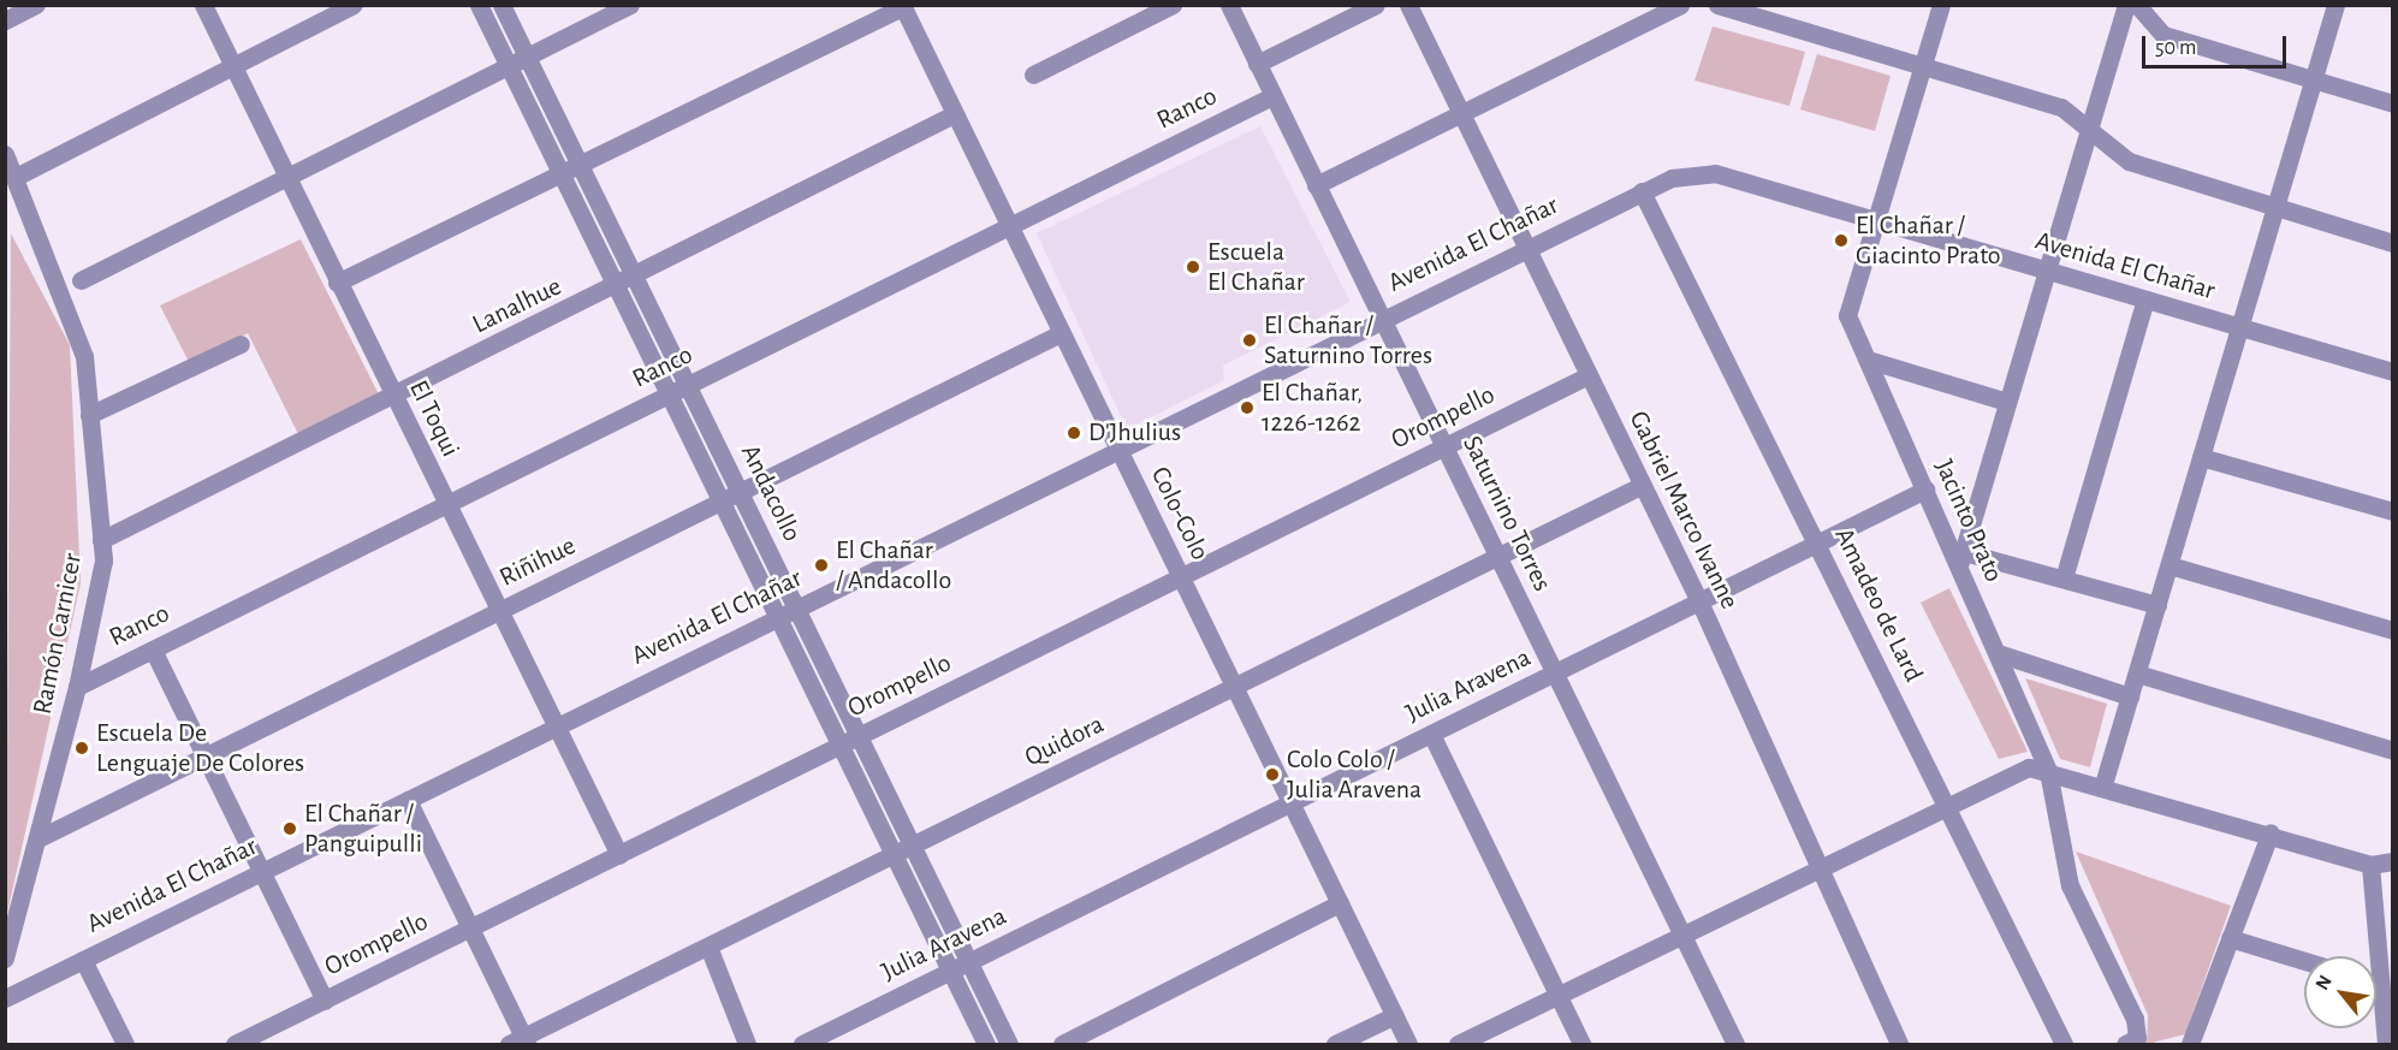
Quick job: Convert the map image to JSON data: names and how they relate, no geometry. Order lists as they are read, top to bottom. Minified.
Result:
{"streets":{"street":["Ranco","Avenida El Chañar","Lanalhue","Orompello","El Toqui","Andacollo","Gabriel Marco Ivanne","Colo-Colo","Saturnino Torres","Jacinto Prato","Riñihue","Amadeo de Lard","Ramón Carnicer","Julia Aravena","Quidora"]},"crossings":[["Ranco","El Toqui"],["Ranco","Andacollo"],["Ranco","Colo-Colo"],["Ranco","Saturnino Torres"],["Ranco","Ramón Carnicer"],["Avenida El Chañar","El Toqui"],["Avenida El Chañar","Andacollo"],["Avenida El Chañar","Gabriel Marco Ivanne"],["Avenida El Chañar","Colo-Colo"],["Avenida El Chañar","Saturnino Torres"],["Avenida El Chañar","Jacinto Prato"],["Avenida El Chañar","Amadeo de Lard"],["Lanalhue","El Toqui"],["Lanalhue","Andacollo"],["Lanalhue","Colo-Colo"],["Lanalhue","Ramón Carnicer"],["Orompello","El Toqui"],["Orompello","Andacollo"],["Orompello","Gabriel Marco Ivanne"],["Orompello","Colo-Colo"],["Orompello","Saturnino Torres"],["El Toqui","Riñihue"],["Andacollo","Riñihue"],["Andacollo","Julia Aravena"],["Andacollo","Quidora"],["Gabriel Marco Ivanne","Julia Aravena"],["Gabriel Marco Ivanne","Quidora"],["Colo-Colo","Riñihue"],["Colo-Colo","Julia Aravena"],["Colo-Colo","Quidora"],["Saturnino Torres","Julia Aravena"],["Saturnino Torres","Quidora"],["Jacinto Prato","Julia Aravena"],["Riñihue","Ramón Carnicer"],["Amadeo de Lard","Julia Aravena"]],"places":["El Chañar / Giacinto Prato","Escuela El Chañar","El Chañar / Saturnino Torres","El Chañar, 1226-1262","D'Jhulius","El Chañar / Andacollo","Escuela De Lenguaje De Colores","Colo Colo / Julia Aravena","El Chañar / Panguipulli"],"scale_bar":"50 m","north":"top left"}
